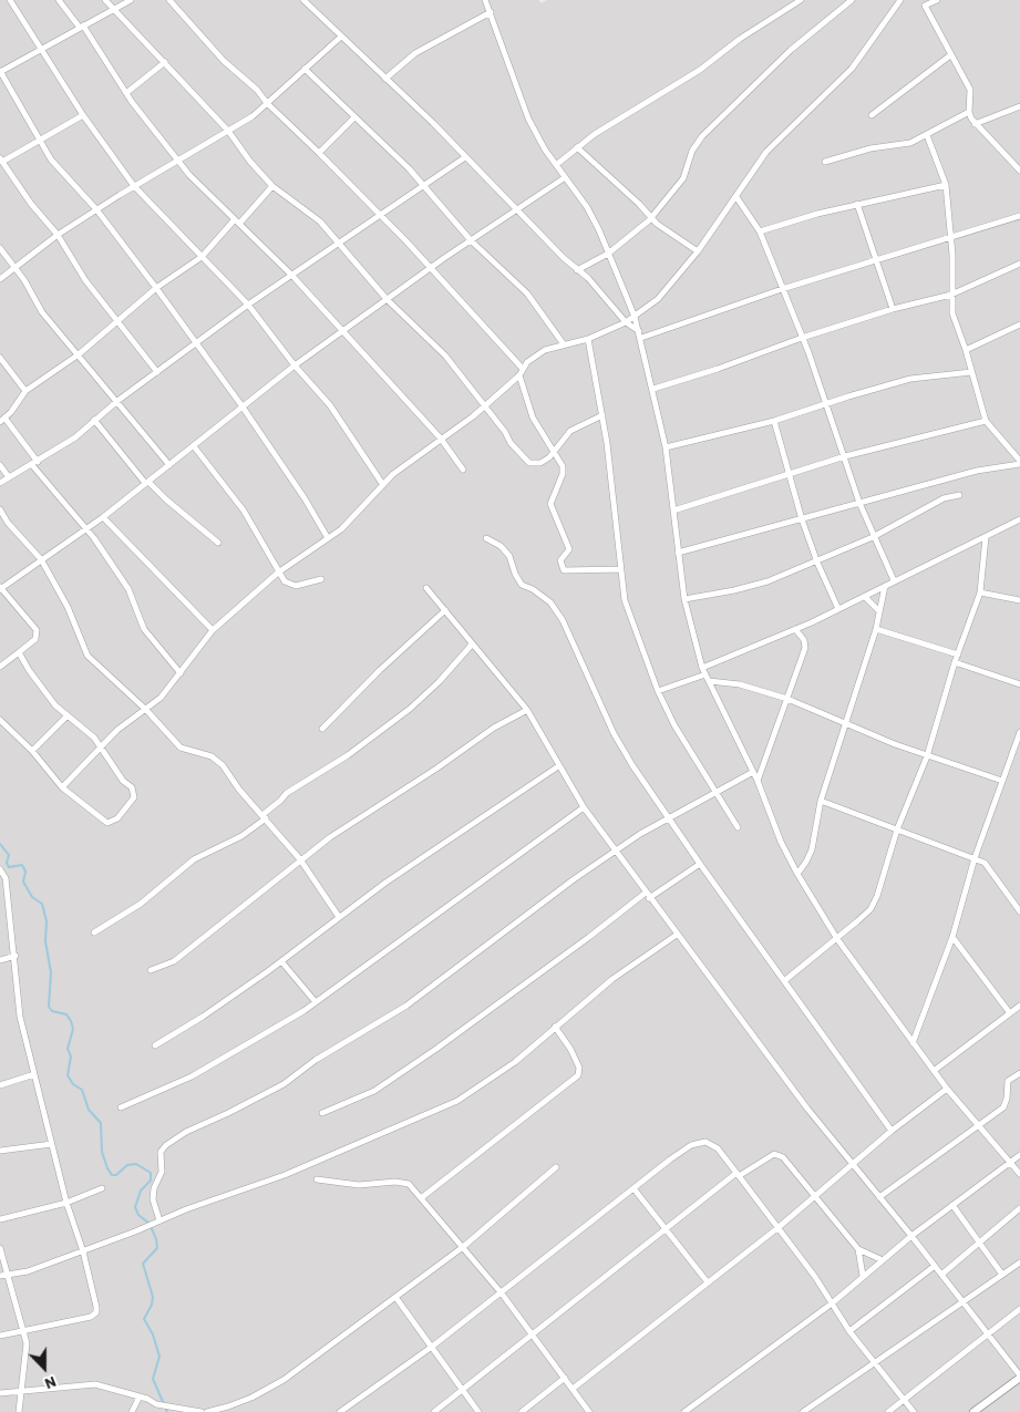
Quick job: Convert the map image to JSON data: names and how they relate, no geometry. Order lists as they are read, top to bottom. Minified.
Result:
{"north":"bottom"}
